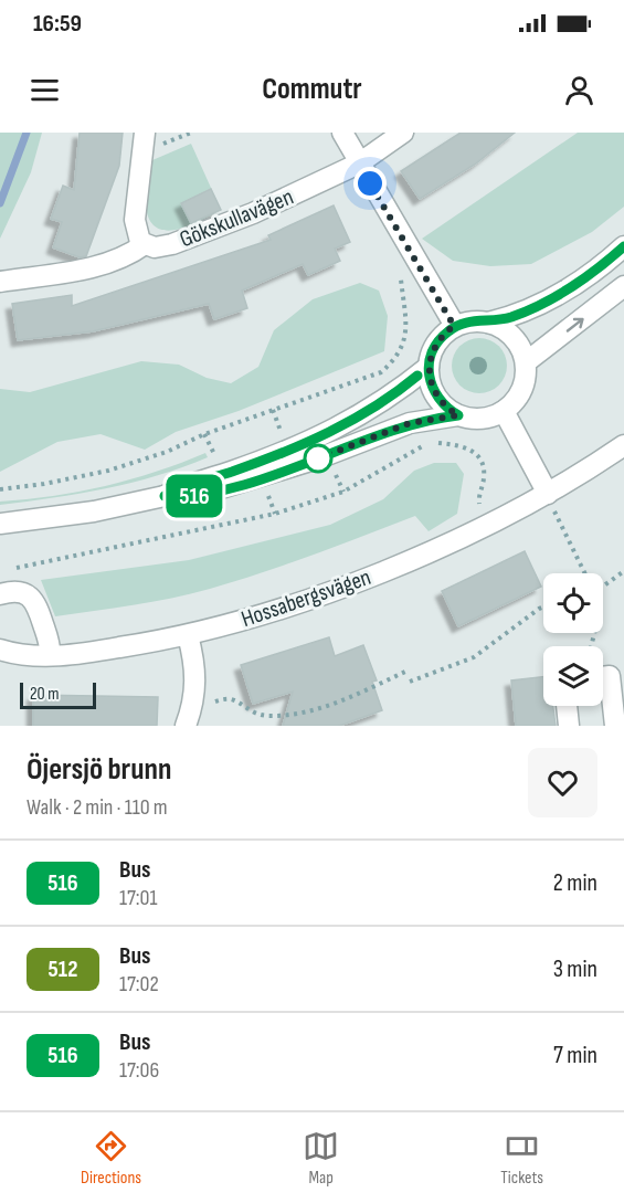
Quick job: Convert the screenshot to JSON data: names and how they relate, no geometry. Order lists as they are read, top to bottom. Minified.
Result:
{"streets":{"street":["Gökskullavägen","Hossabergsvägen"]},"lines":["bus line 516"],"scale_bar":"20 m","page":{"status":"16:59","header":"Commutr","on_map":"516","scale":"20 m","heading":["Öjersjö brunn","Walk · 2 min · 110 m"],"list":[{"mark":"516","name":"Bus","note":"17:01","value":"2 min"},{"mark":"512","name":"Bus","note":"17:02","value":"3 min"},{"mark":"516","name":"Bus","note":"17:06","value":"7 min"}],"tabs":["Directions","Map","Tickets"]}}
